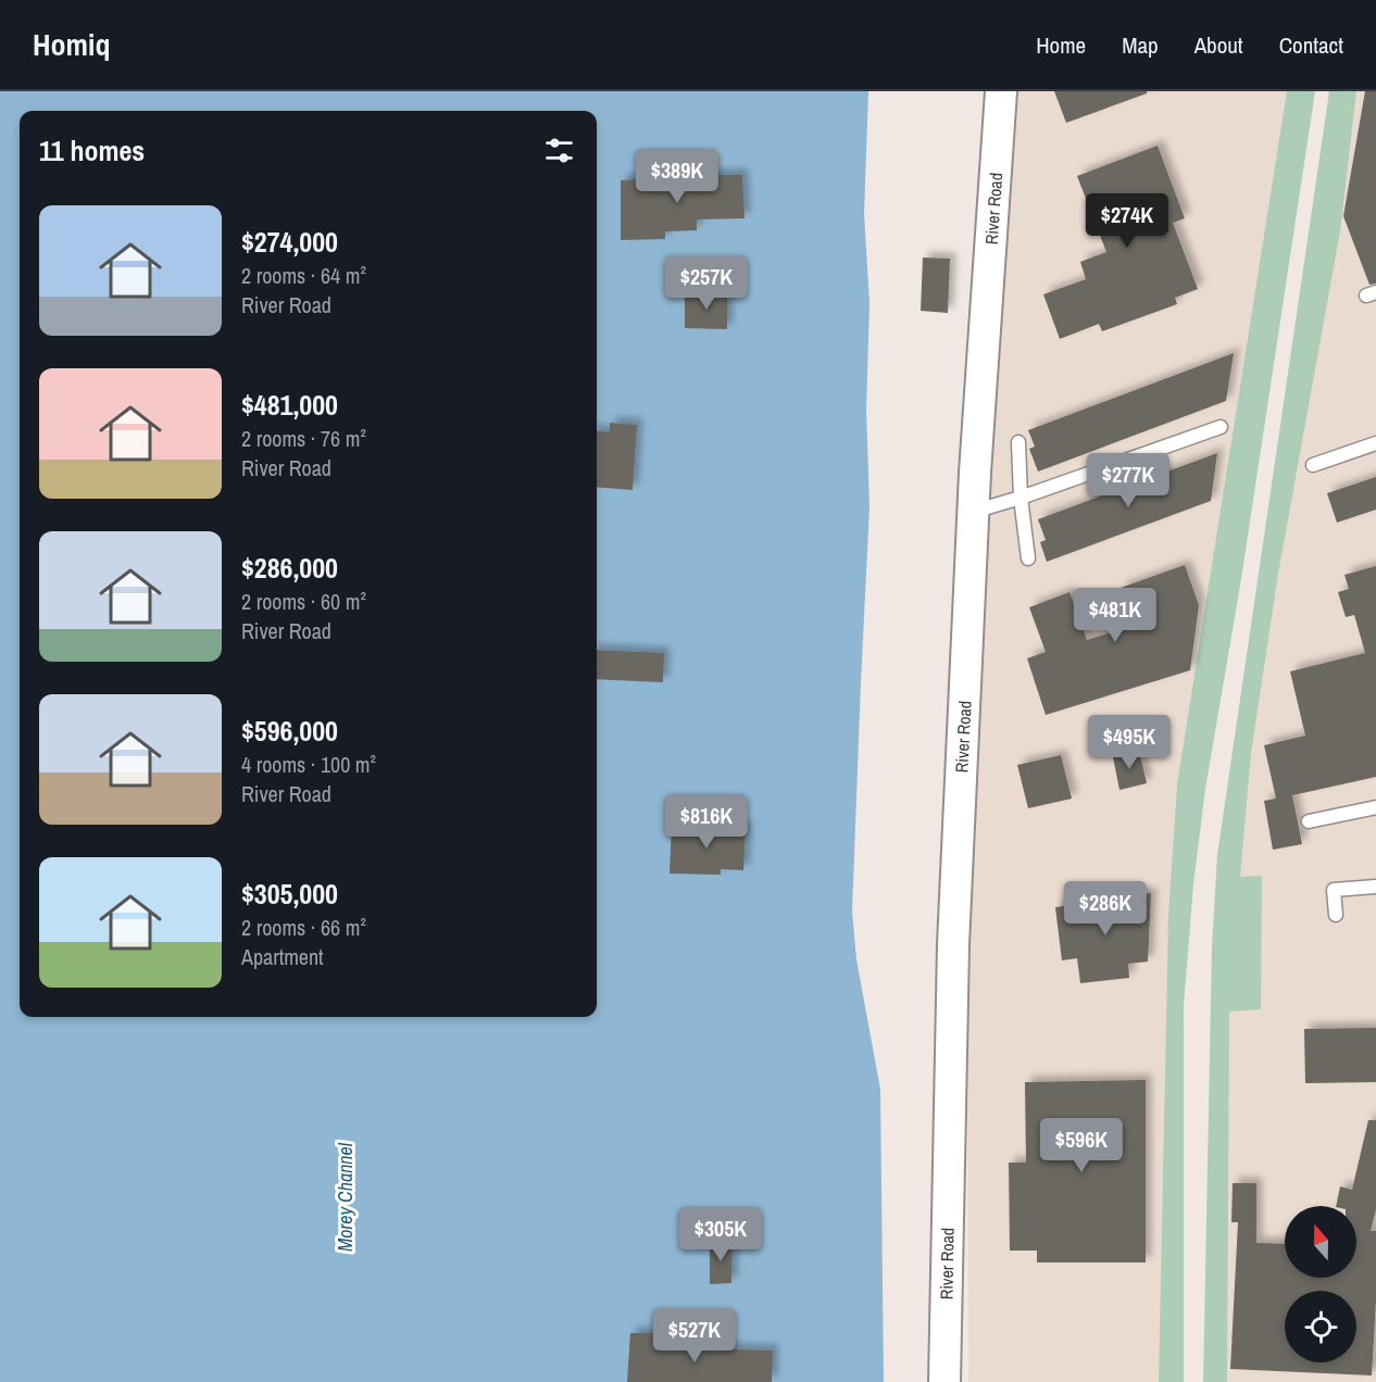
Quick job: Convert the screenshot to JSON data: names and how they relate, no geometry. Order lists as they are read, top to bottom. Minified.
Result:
{"streets":{"street":["River Road"]},"water":["Morey Channel"],"north":"top","page":{"header":"Homiq","nav":["Home","Map","About","Contact"],"heading":"11 homes","price":["$389K","$274K","$257K","$277K","$481K","$495K","$816K","$286K","$596K","$305K","$527K"],"list":[{"name":"$274,000","note":"2 rooms · 64 m² · River Road"},{"name":"$481,000","note":"2 rooms · 76 m² · River Road"},{"name":"$286,000","note":"2 rooms · 60 m² · River Road"},{"name":"$596,000","note":"4 rooms · 100 m² · River Road"},{"name":"$305,000","note":"2 rooms · 66 m² · Apartment"}]}}
